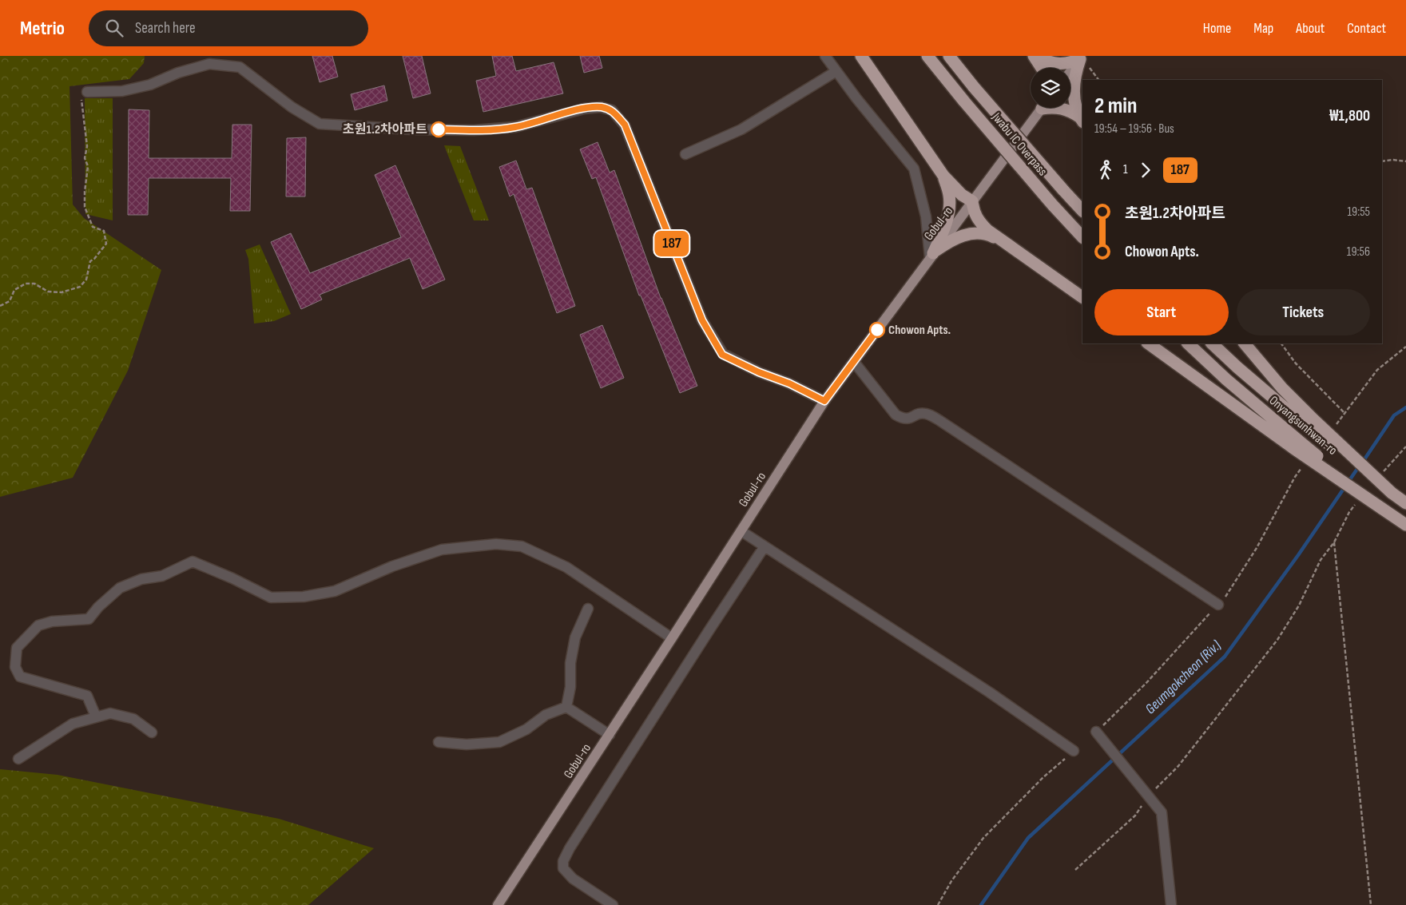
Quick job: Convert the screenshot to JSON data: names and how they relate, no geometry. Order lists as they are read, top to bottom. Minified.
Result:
{"streets":{"highway":["Jwabu IC Overpass","Onyangsunhwan-ro"],"main road":["Gobul-ro"]},"water":["Geumgokcheon (Riv.)"],"places":["초원1.2차아파트","Chowon Apts."],"lines":["bus line 187"],"page":{"header":"Metrio","search":"Search here","nav":["Home","Map","About","Contact"],"on_map":"187","heading":["2 min","19:54 – 19:56 · Bus","₩1,800"],"legs":["1","187"],"list":[{"name":"초원1.2차아파트","value":"19:55"},{"name":"Chowon Apts.","value":"19:56"}],"buttons":["Start","Tickets"]}}
